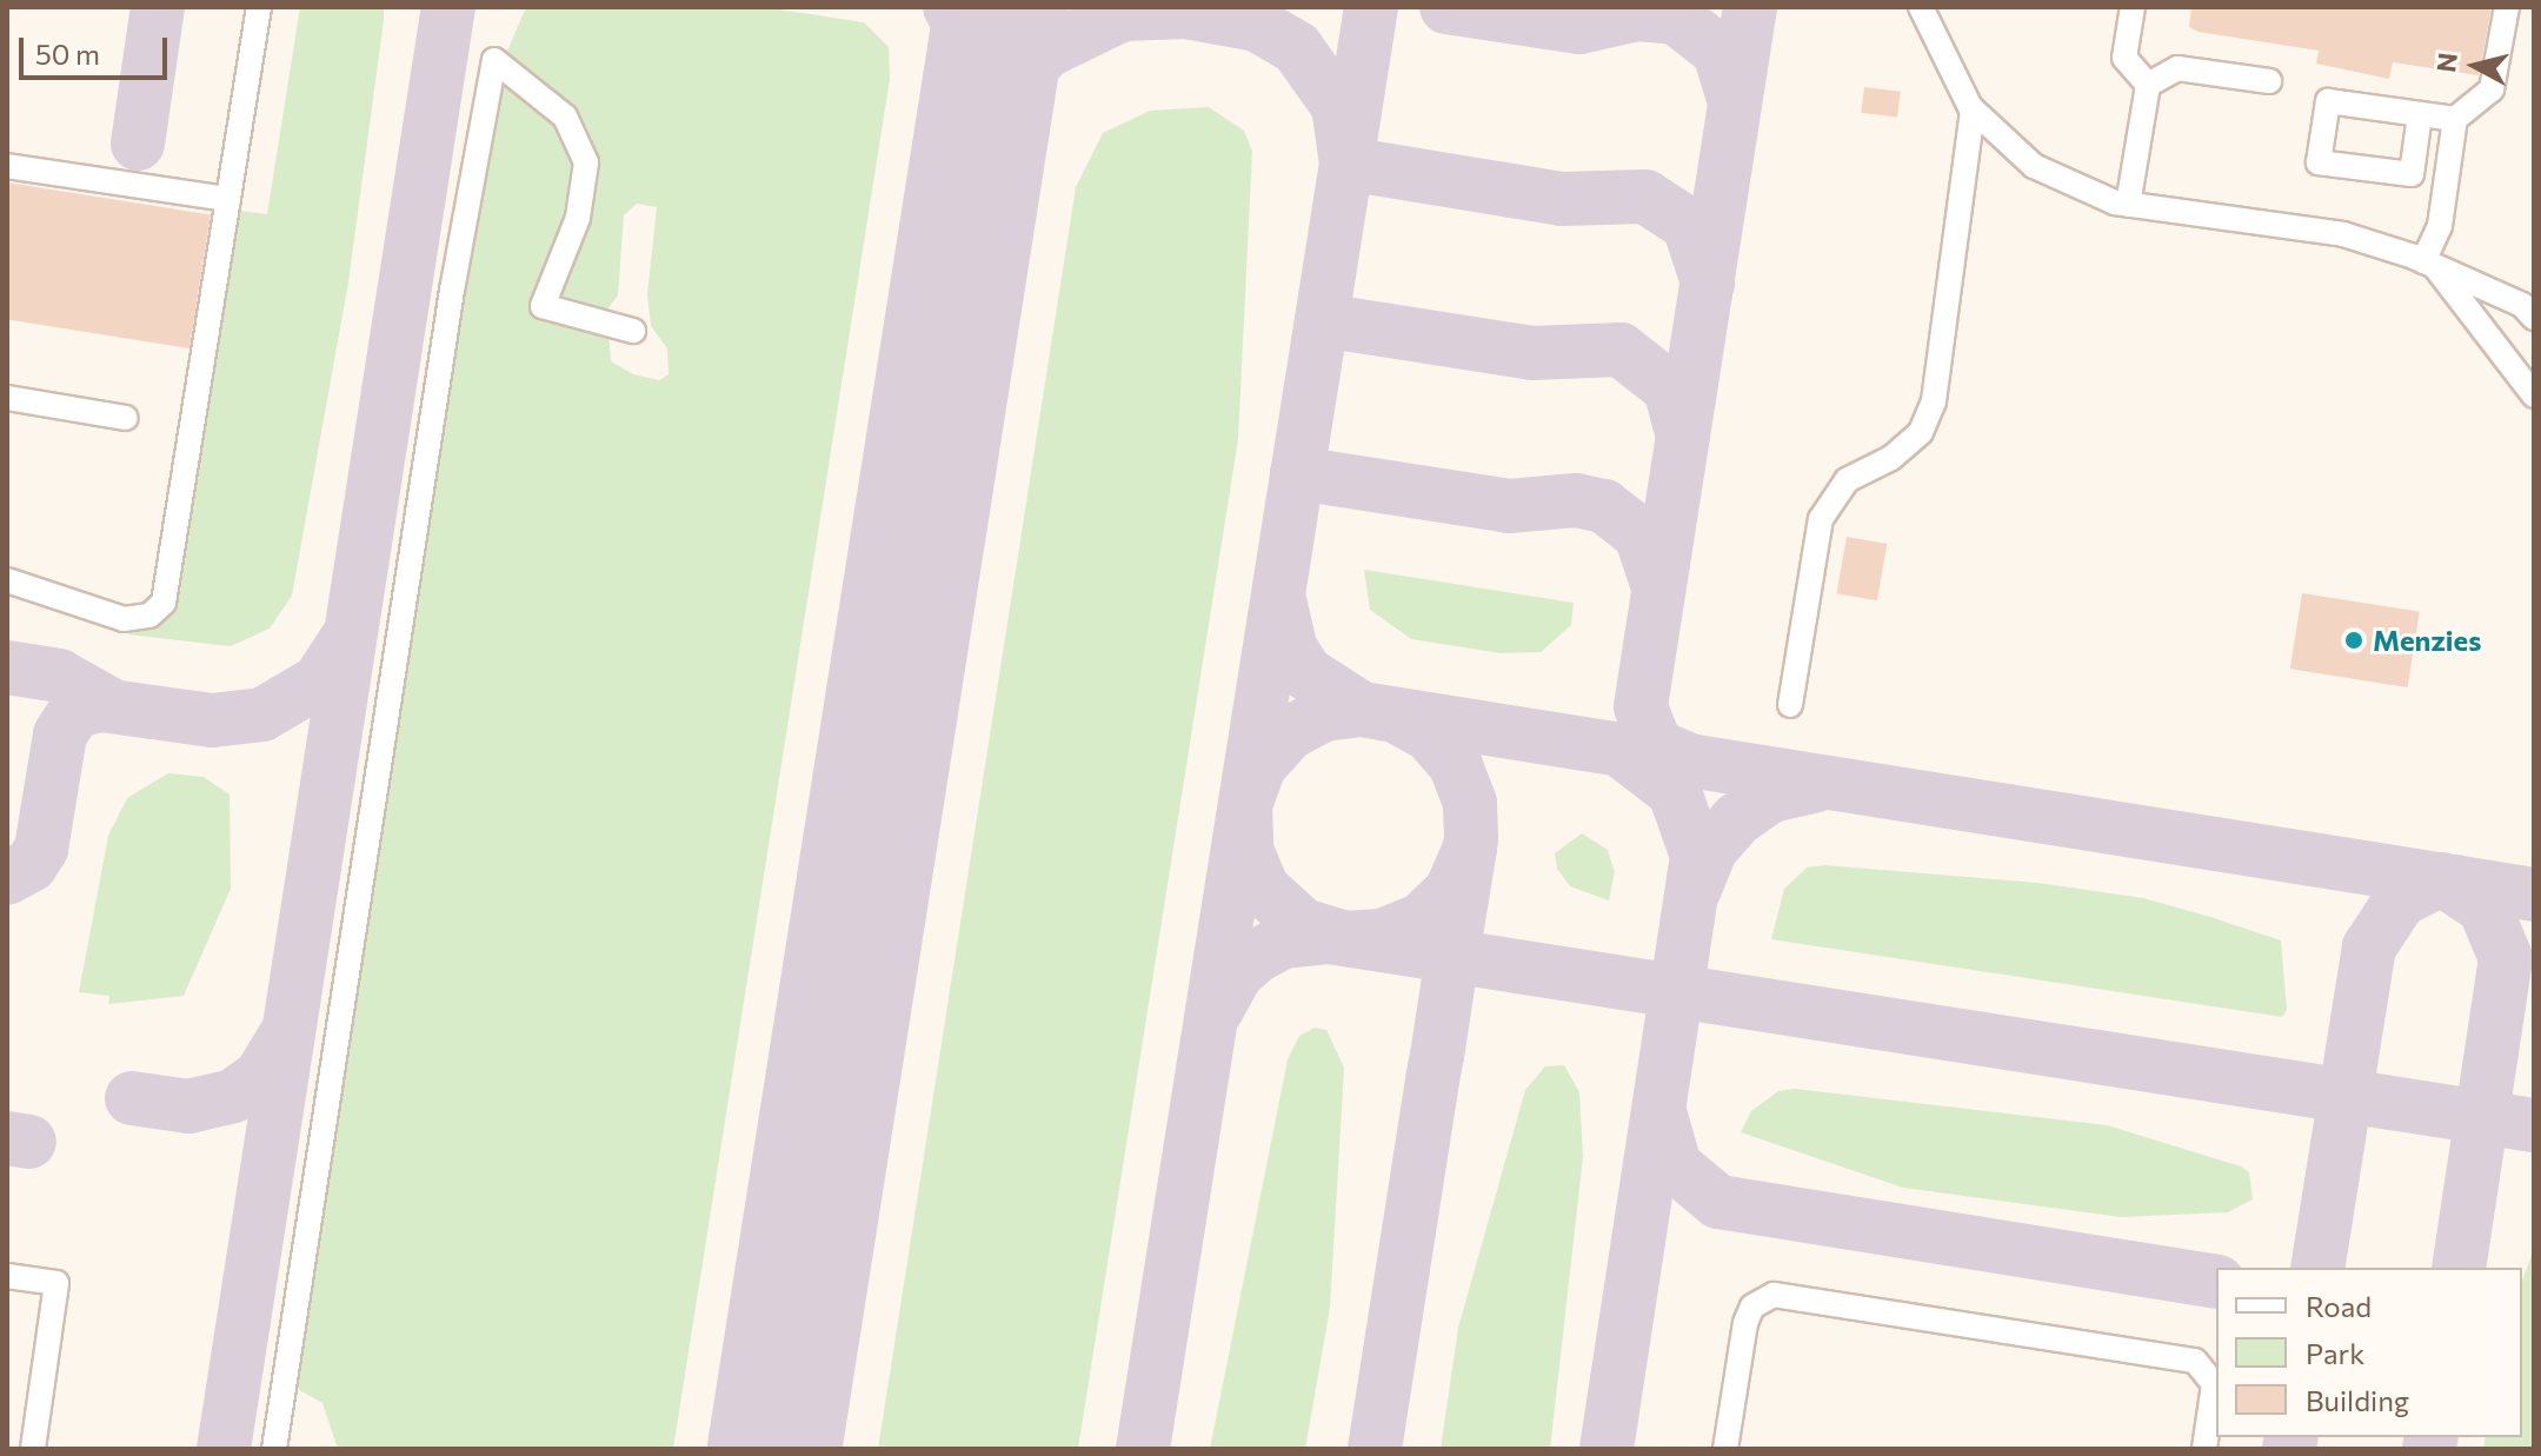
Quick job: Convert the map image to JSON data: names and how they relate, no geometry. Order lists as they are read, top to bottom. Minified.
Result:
{"places":["Menzies"],"legend":["Road","Park","Building"],"scale_bar":"50 m","north":"left"}
